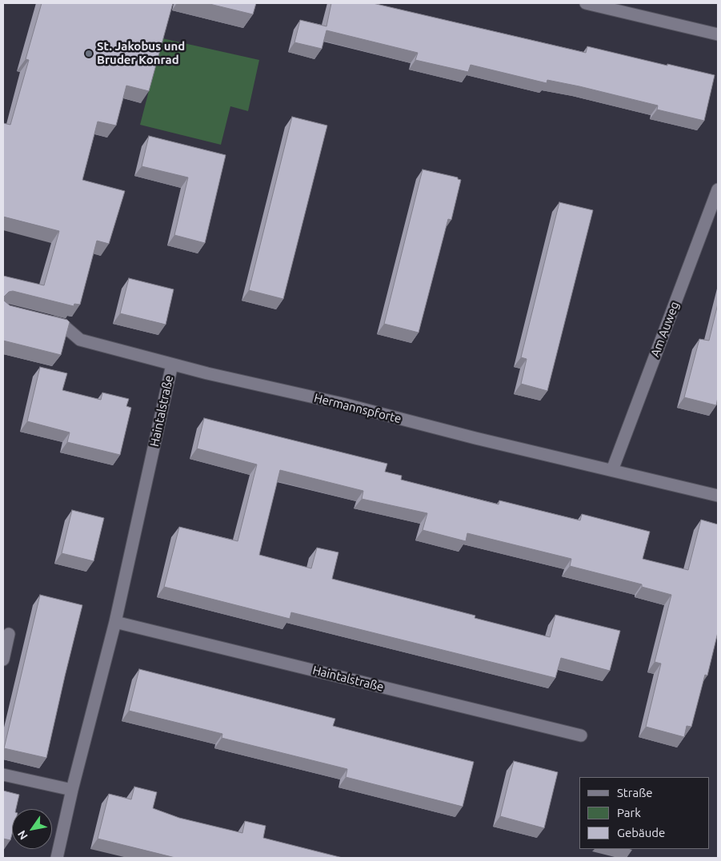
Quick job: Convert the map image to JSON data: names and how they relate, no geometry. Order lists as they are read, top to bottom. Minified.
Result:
{"streets":{"street":["Am Auweg","Hermannspforte","Haintalstraße"]},"crossings":[["Am Auweg","Hermannspforte"],["Hermannspforte","Haintalstraße"]],"places":["St. Jakobus und Bruder Konrad"],"legend":["Straße","Park","Gebäude"],"north":"bottom left"}
